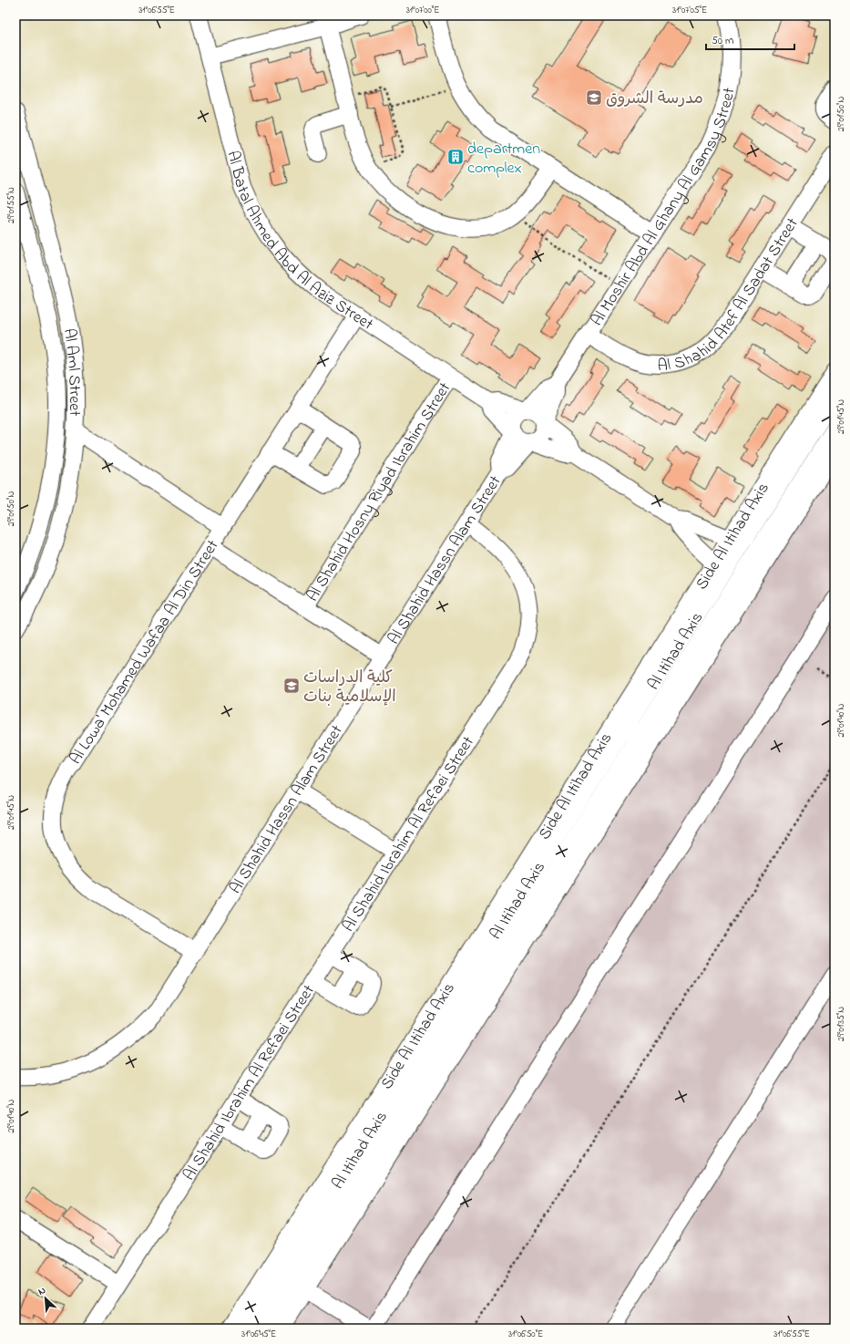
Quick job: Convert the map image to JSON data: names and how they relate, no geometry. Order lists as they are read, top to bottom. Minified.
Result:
{"streets":{"street":["Al Moshir Abd Al Ghany Al Gamsy Street","Al Batal Ahmed Abd Al Aziz Street","Al Shahid Atef Al Sadat Street","Al Aml Street","Al Shahid Hosny Riyad Ibrahim Street","Side Al Itihad Axis","Al Shahid Hassn Alam Street","Al Itihad Axis","Al Lowa' Mohamed Wafaa Al Din Street","Al Shahid Ibrahim Al Refaei Street"]},"crossings":[["Al Moshir Abd Al Ghany Al Gamsy Street","Al Batal Ahmed Abd Al Aziz Street"],["Al Moshir Abd Al Ghany Al Gamsy Street","Al Shahid Atef Al Sadat Street"],["Al Moshir Abd Al Ghany Al Gamsy Street","Al Shahid Hassn Alam Street"],["Al Batal Ahmed Abd Al Aziz Street","Al Shahid Hosny Riyad Ibrahim Street"],["Al Batal Ahmed Abd Al Aziz Street","Al Shahid Hassn Alam Street"],["Al Batal Ahmed Abd Al Aziz Street","Al Lowa' Mohamed Wafaa Al Din Street"],["Side Al Itihad Axis","Al Itihad Axis"],["Al Shahid Hassn Alam Street","Al Lowa' Mohamed Wafaa Al Din Street"],["Al Shahid Hassn Alam Street","Al Shahid Ibrahim Al Refaei Street"]],"places":{"school or university":["مدرسة الشروق","كلية الدراسات الإسلامية بنات"],"building":["departmen complex"]},"scale_bar":"50 m","north":"top left","coordinates":["31°06'55\"E","31°07'00\"E","31°07'05\"E","29°01'50\"N","29°01'55\"N","29°01'45\"N","29°01'40\"N","29°01'35\"N","31°06'45\"E","31°06'50\"E"]}
